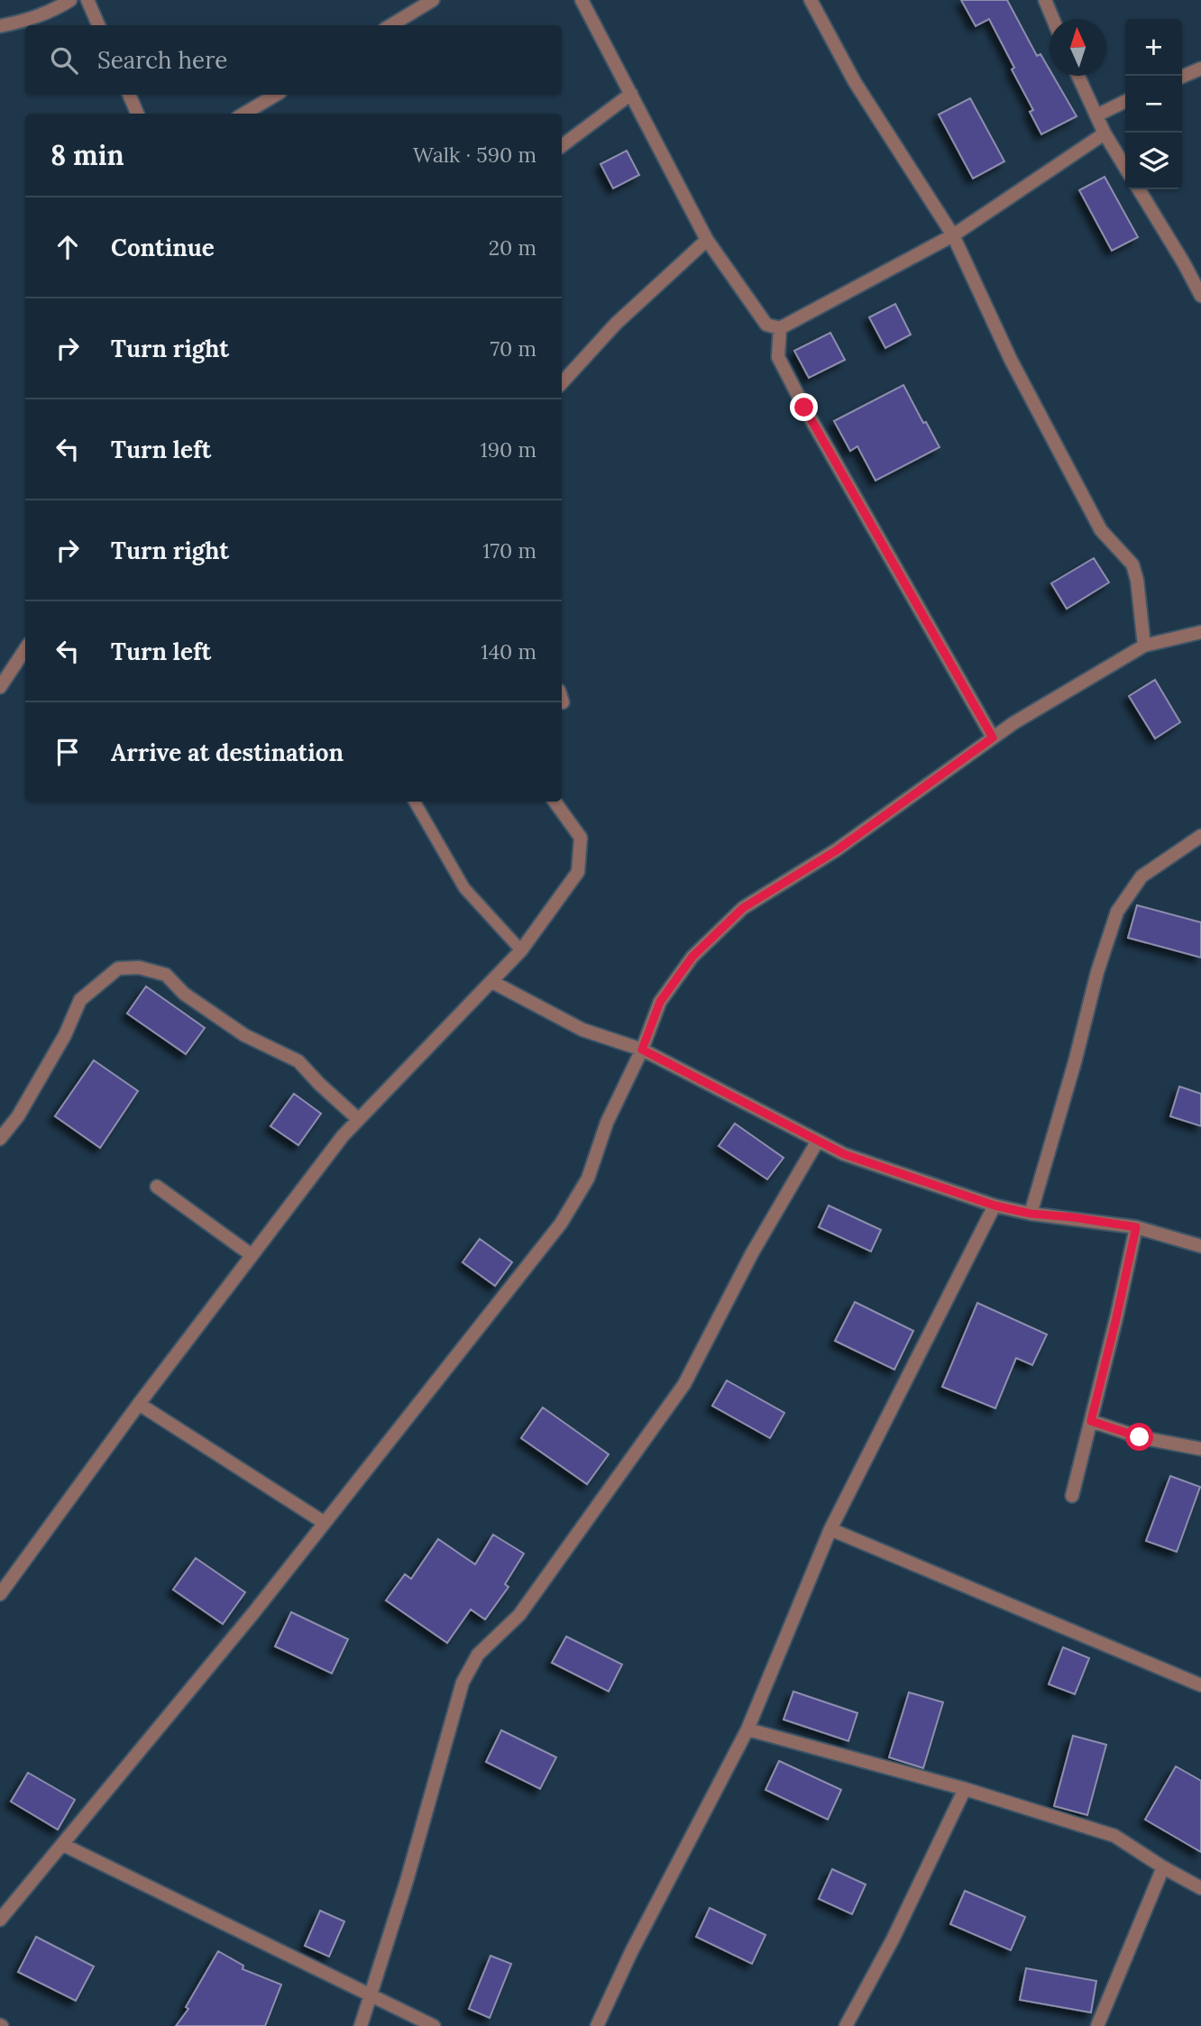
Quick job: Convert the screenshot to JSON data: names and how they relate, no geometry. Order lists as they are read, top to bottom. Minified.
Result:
{"north":"top","page":{"map_buttons":["+","−"],"search":"Search here","heading":["8 min","Walk · 590 m"],"list":[["Continue","20 m"],["Turn right","70 m"],["Turn left","190 m"],["Turn right","170 m"],["Turn left","140 m"],"Arrive at destination"]}}
